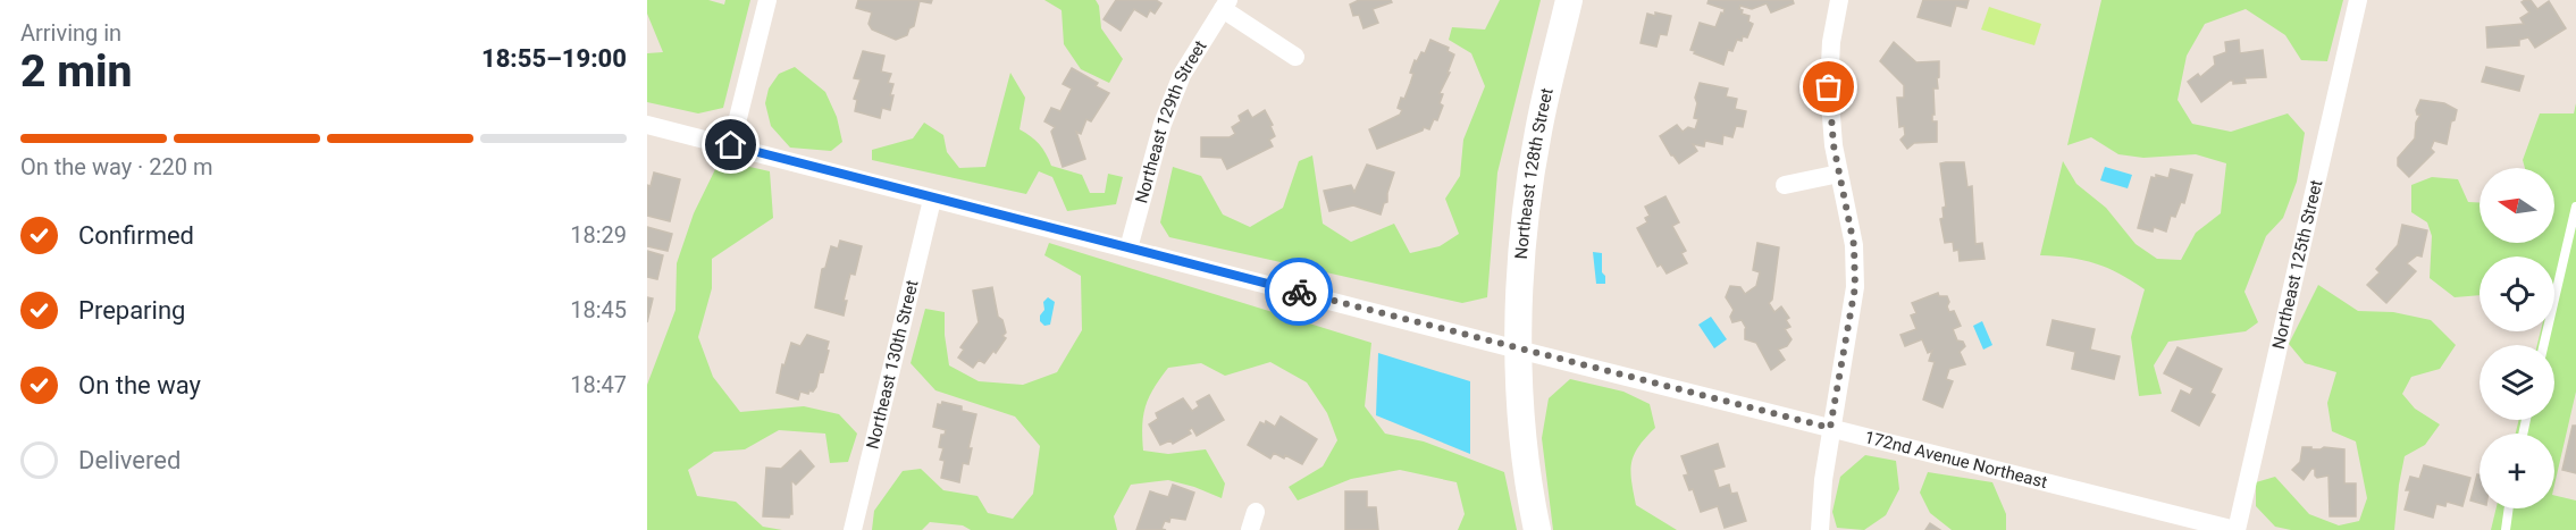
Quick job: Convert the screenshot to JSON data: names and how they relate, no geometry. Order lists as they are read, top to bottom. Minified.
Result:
{"streets":{"street":["Northeast 129th Street","Northeast 128th Street","Northeast 125th Street","Northeast 130th Street","172nd Avenue Northeast"]},"crossings":[["Northeast 129th Street","172nd Avenue Northeast"],["Northeast 128th Street","172nd Avenue Northeast"],["Northeast 125th Street","172nd Avenue Northeast"],["Northeast 130th Street","172nd Avenue Northeast"]],"north":"left","page":{"heading":["2 min","Arriving in","18:55–19:00"],"bar":"On the way · 220 m","map_buttons":"+","list":[["Confirmed","18:29"],["Preparing","18:45"],["On the way","18:47"],"Delivered"]}}
